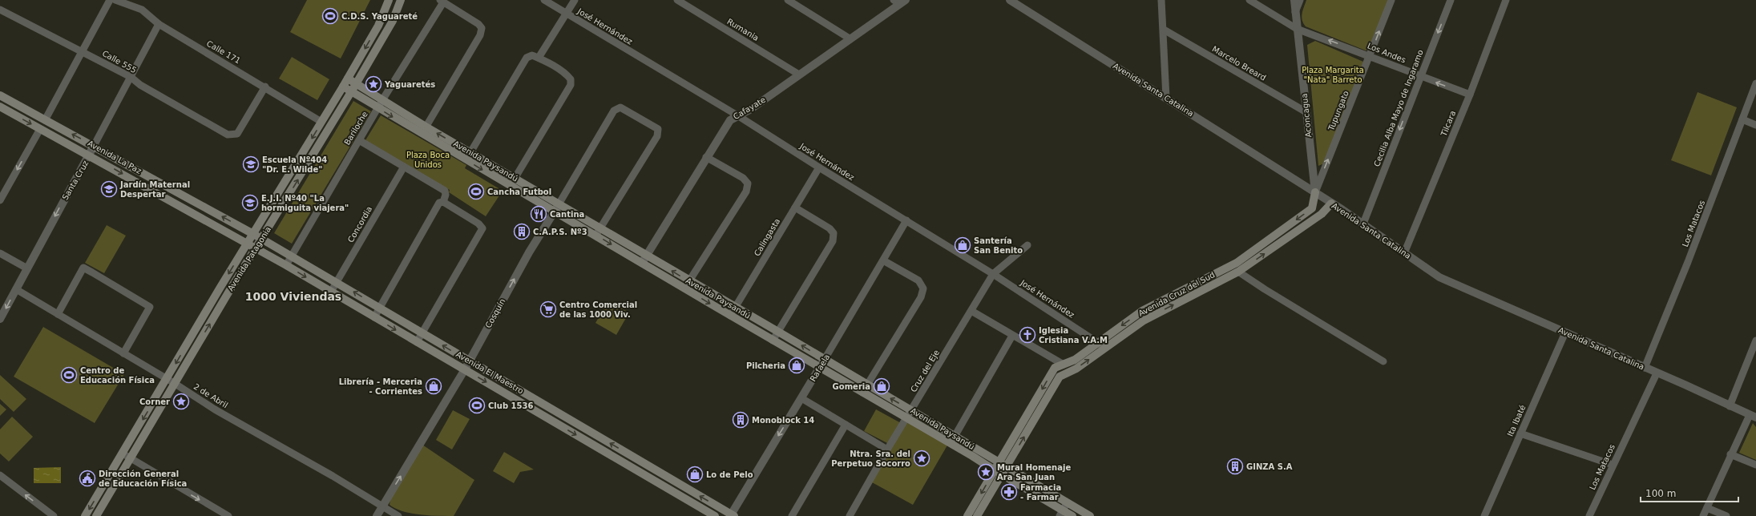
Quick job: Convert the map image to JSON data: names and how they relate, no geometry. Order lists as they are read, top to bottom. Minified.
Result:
{"streets":{"main road":["Avenida La Paz","Avenida Paysandú","Avenida Patagonia","Avenida Cruz del Sud","Avenida El Maestro"],"street":["José Hernández","Rumania","Calle 171","Los Andes","Calle 555","Marcelo Breard","Avenida Santa Catalina","Cafayate","Cecilia Alba Mayo de Ingaramo","Tupungato","Aconcagua","Tilcara","Bariloche","Santa Cruz","Los Matacos","Concordia","Calingasta","Cosquín","Rafaela","Cruz del Eje","2 de Abril","Ita Ibaté"]},"crossings":[["José Hernández","Cafayate"],["José Hernández","Calingasta"],["José Hernández","Avenida Cruz del Sud"],["José Hernández","Rafaela"],["José Hernández","Cruz del Eje"],["Rumania","Cafayate"],["Calle 171","Calle 555"],["Calle 171","Santa Cruz"],["Calle 171","Avenida Patagonia"],["Los Andes","Cecilia Alba Mayo de Ingaramo"],["Los Andes","Tupungato"],["Los Andes","Aconcagua"],["Los Andes","Tilcara"],["Calle 555","Santa Cruz"],["Marcelo Breard","Aconcagua"],["Avenida Santa Catalina","Cecilia Alba Mayo de Ingaramo"],["Avenida Santa Catalina","Tupungato"],["Avenida Santa Catalina","Aconcagua"],["Avenida Santa Catalina","Tilcara"],["Avenida Santa Catalina","Los Matacos"],["Avenida Santa Catalina","Avenida Cruz del Sud"],["Avenida Santa Catalina","Ita Ibaté"],["Cafayate","Avenida Paysandú"],["Tupungato","Aconcagua"],["Tupungato","Avenida Cruz del Sud"],["Aconcagua","Avenida Cruz del Sud"],["Bariloche","Avenida Paysandú"],["Bariloche","Avenida El Maestro"],["Avenida La Paz","Santa Cruz"],["Avenida La Paz","Avenida Patagonia"],["Avenida La Paz","Avenida El Maestro"],["Avenida Paysandú","Calingasta"],["Avenida Paysandú","Avenida Patagonia"],["Avenida Paysandú","Avenida Cruz del Sud"],["Avenida Paysandú","Cosquín"],["Avenida Paysandú","Rafaela"],["Avenida Paysandú","Cruz del Eje"],["Santa Cruz","2 de Abril"],["Concordia","Avenida El Maestro"],["Avenida Patagonia","Avenida El Maestro"],["Avenida Patagonia","2 de Abril"],["Cosquín","Avenida El Maestro"],["Cosquín","2 de Abril"],["Rafaela","Avenida El Maestro"]],"one_way":["Los Andes","Cecilia Alba Mayo de Ingaramo","Tupungato","Cosquín"],"districts":["1000 Viviendas"],"parks":["Plaza Margarita \"Ñata\" Barreto","Plaza Boca Unidos"],"places":{"sports":["C.D.S. Yaguareté","Cancha Futbol","Centro de Educación Física","Club 1536"],"place":["Yaguaretés","Corner","Ntra. Sra. del Perpetuo Socorro","Mural Homenaje Ara San Juan"],"school or university":["Escuela Nº404 \"Dr. E. Wilde\"","Jardín Maternal Despertar","E.J.I. Nº40 \"La hormiguita viajera\""],"restaurant":["Cantina"],"building":["C.A.P.S. Nº3","Monoblock 14","GINZA S.A"],"shop":["Santería San Benito","Pilcheria","Librería - Merceria - Corrientes","Gomeria","Lo de Pelo"],"supermarket":["Centro Comercial de las 1000 Viv."],"church":["Iglesia Cristiana V.A.M"],"public building":["Dirección General de Educación Física"],"pharmacy":["Farmacia - Farmar"]},"scale_bar":"100 m"}
